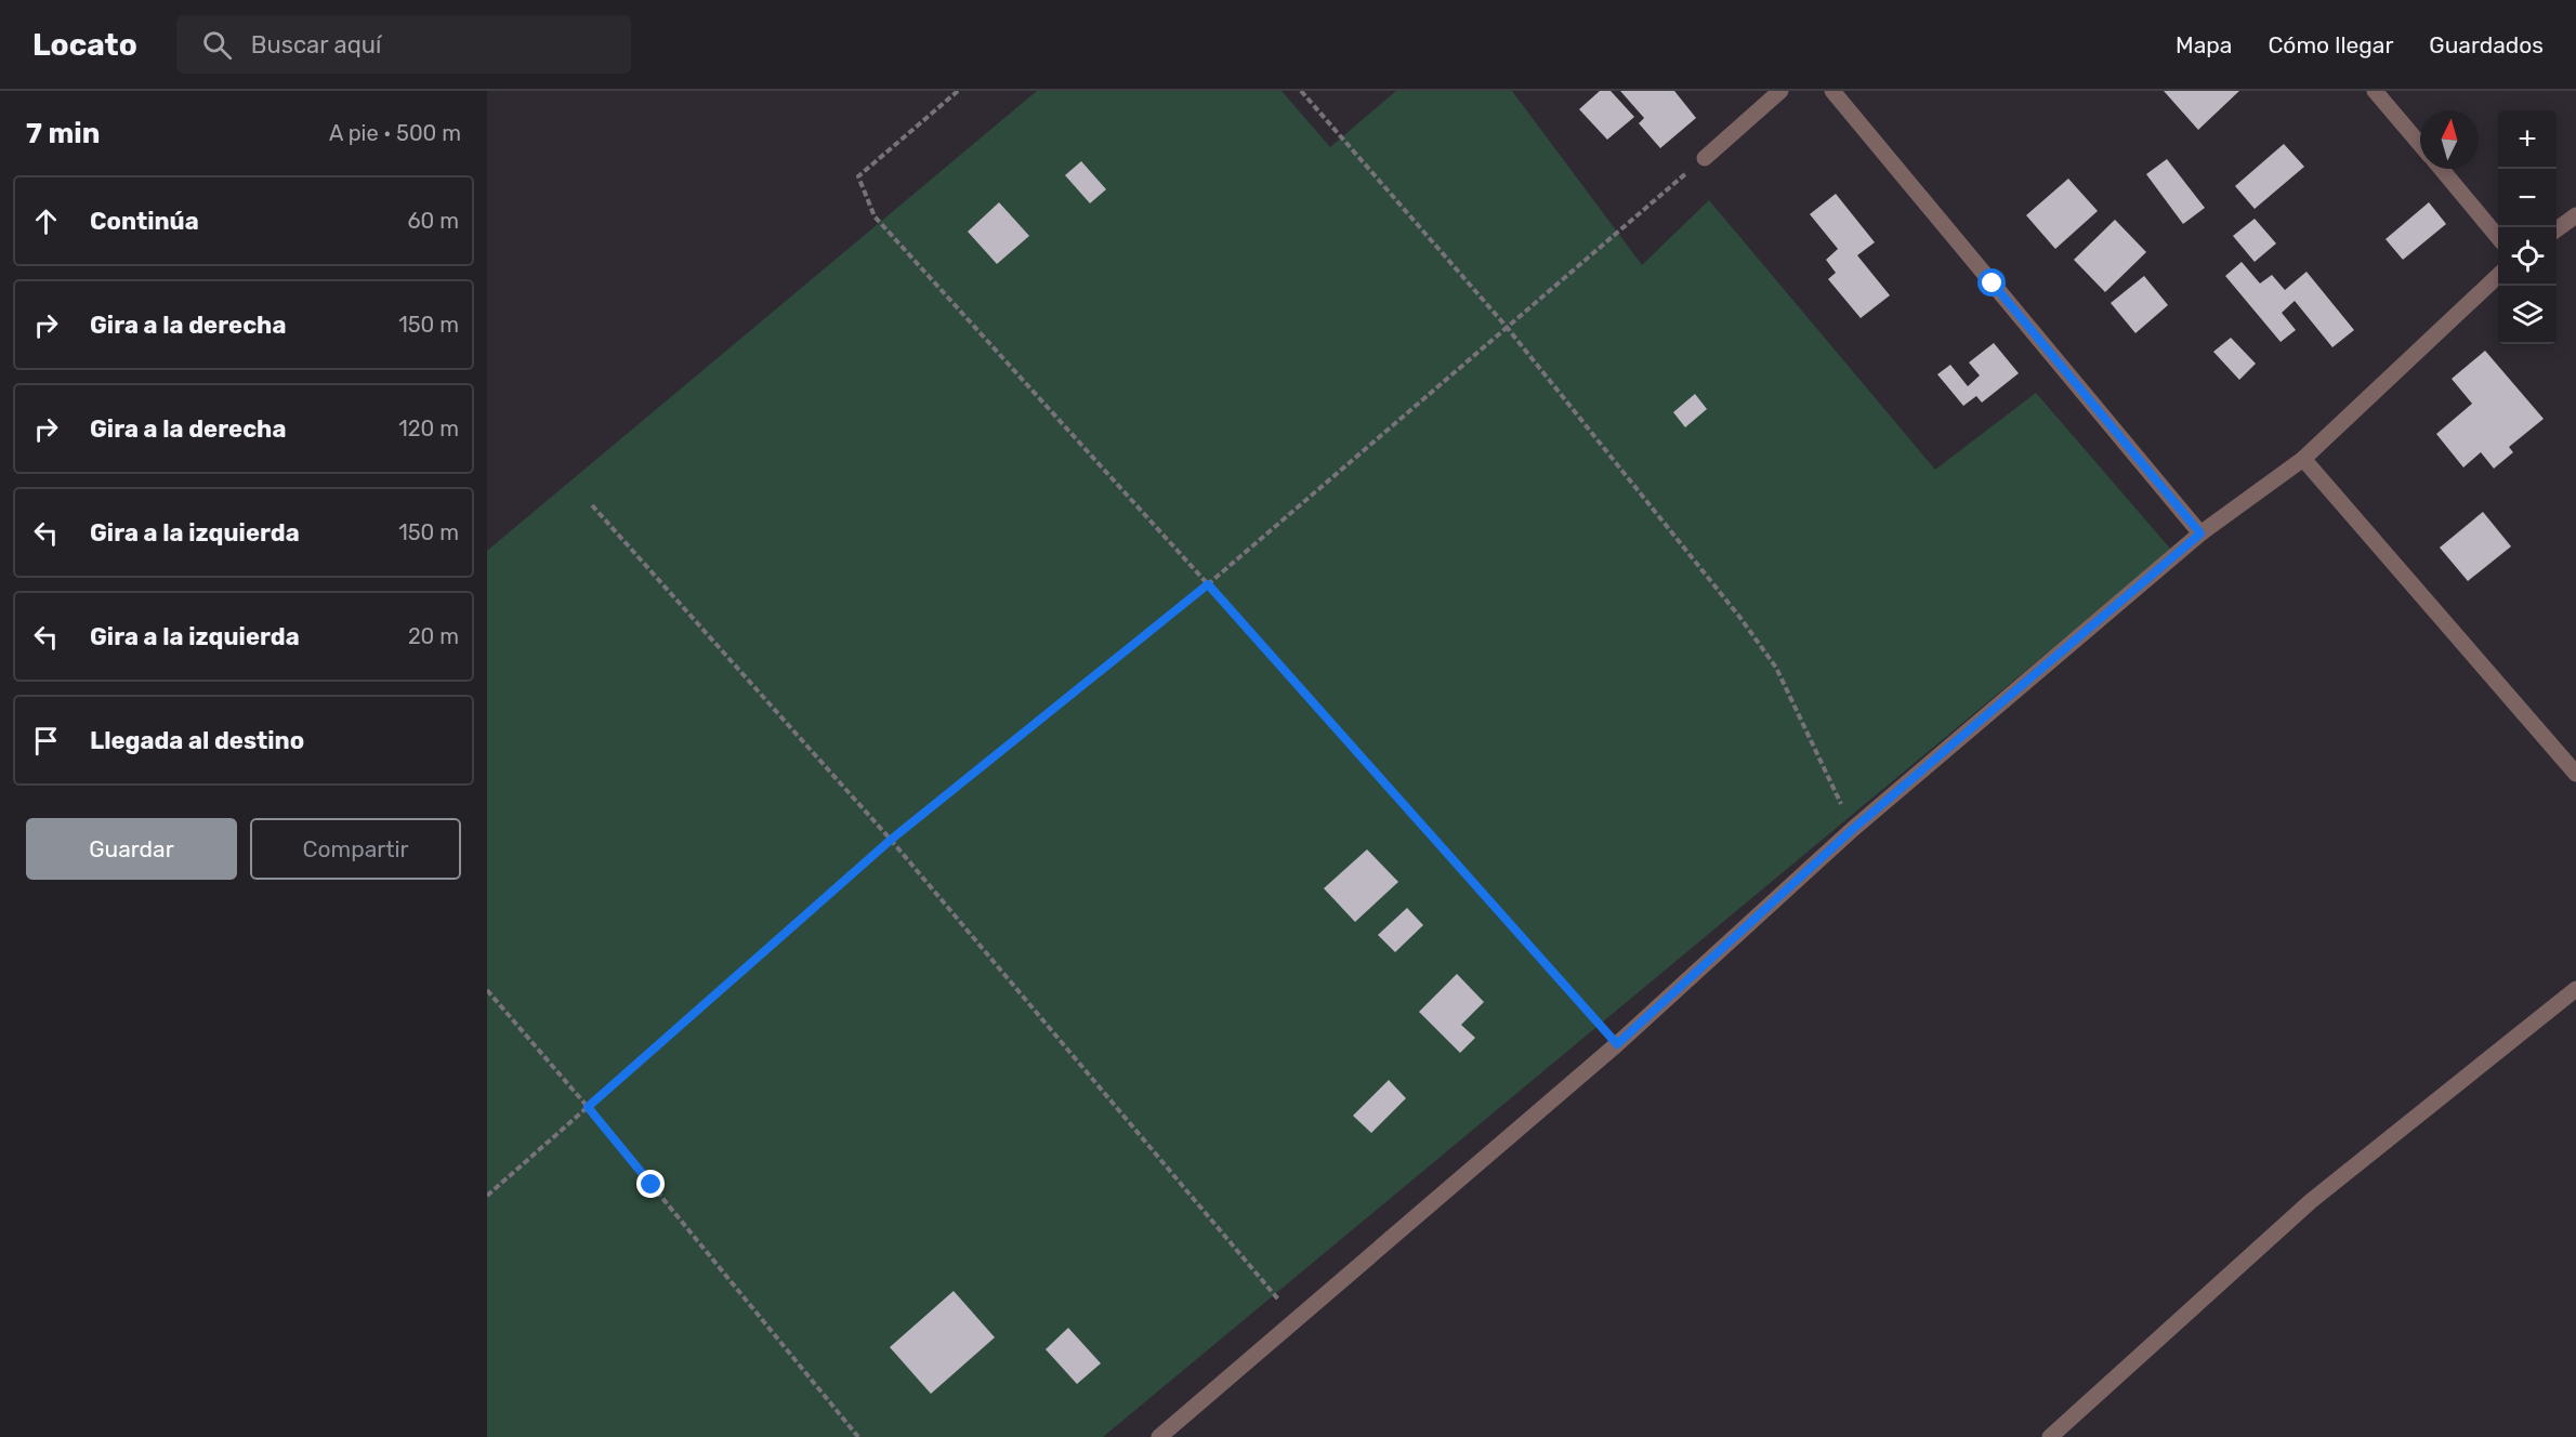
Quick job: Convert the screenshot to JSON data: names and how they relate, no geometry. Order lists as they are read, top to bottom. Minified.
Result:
{"north":"top","page":{"header":"Locato","search":"Buscar aquí","nav":["Mapa","Cómo llegar","Guardados"],"heading":["7 min","A pie · 500 m"],"map_buttons":["+","−"],"list":[["Continúa","60 m"],["Gira a la derecha","150 m"],["Gira a la derecha","120 m"],["Gira a la izquierda","150 m"],["Gira a la izquierda","20 m"],"Llegada al destino"],"buttons":["Guardar","Compartir"]}}
